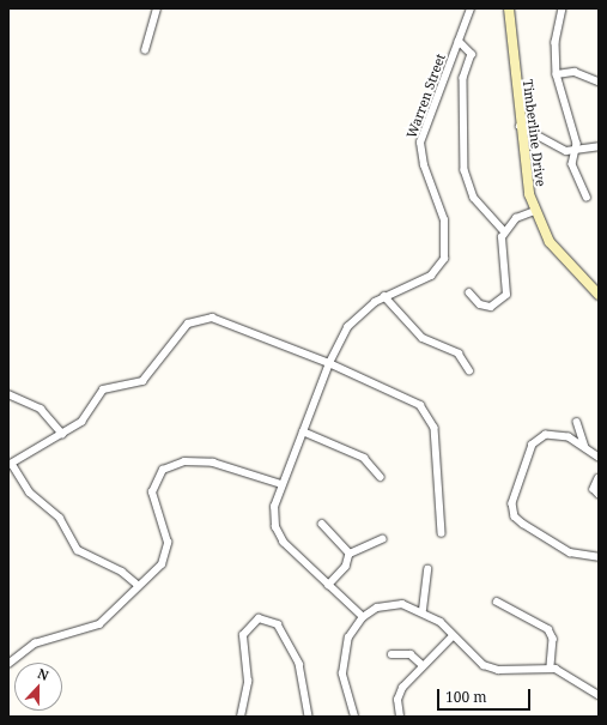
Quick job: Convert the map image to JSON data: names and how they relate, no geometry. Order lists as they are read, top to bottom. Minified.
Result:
{"streets":{"street":["Warren Street","Timberline Drive"]},"scale_bar":"100 m","north":"top"}
